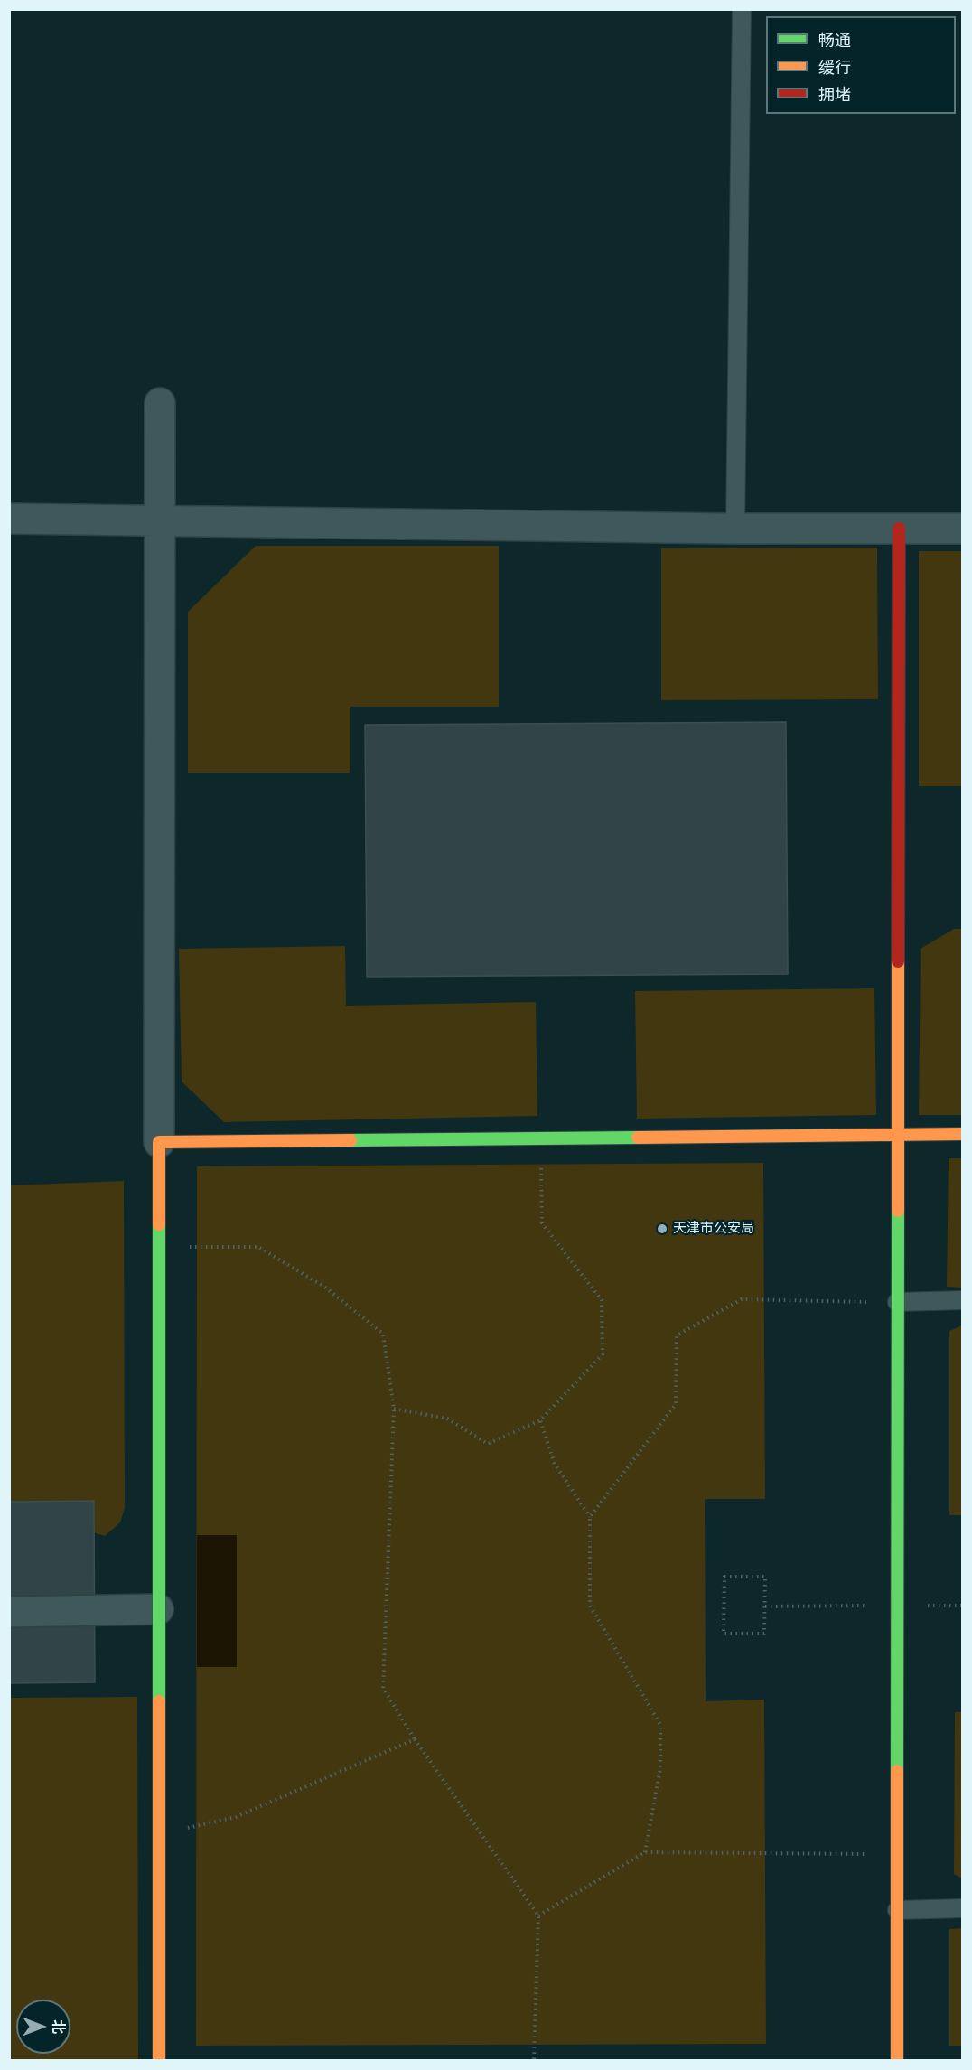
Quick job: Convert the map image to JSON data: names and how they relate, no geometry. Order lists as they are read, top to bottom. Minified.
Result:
{"places":["天津市公安局"],"legend":["畅通","缓行","拥堵"],"north":"right"}
